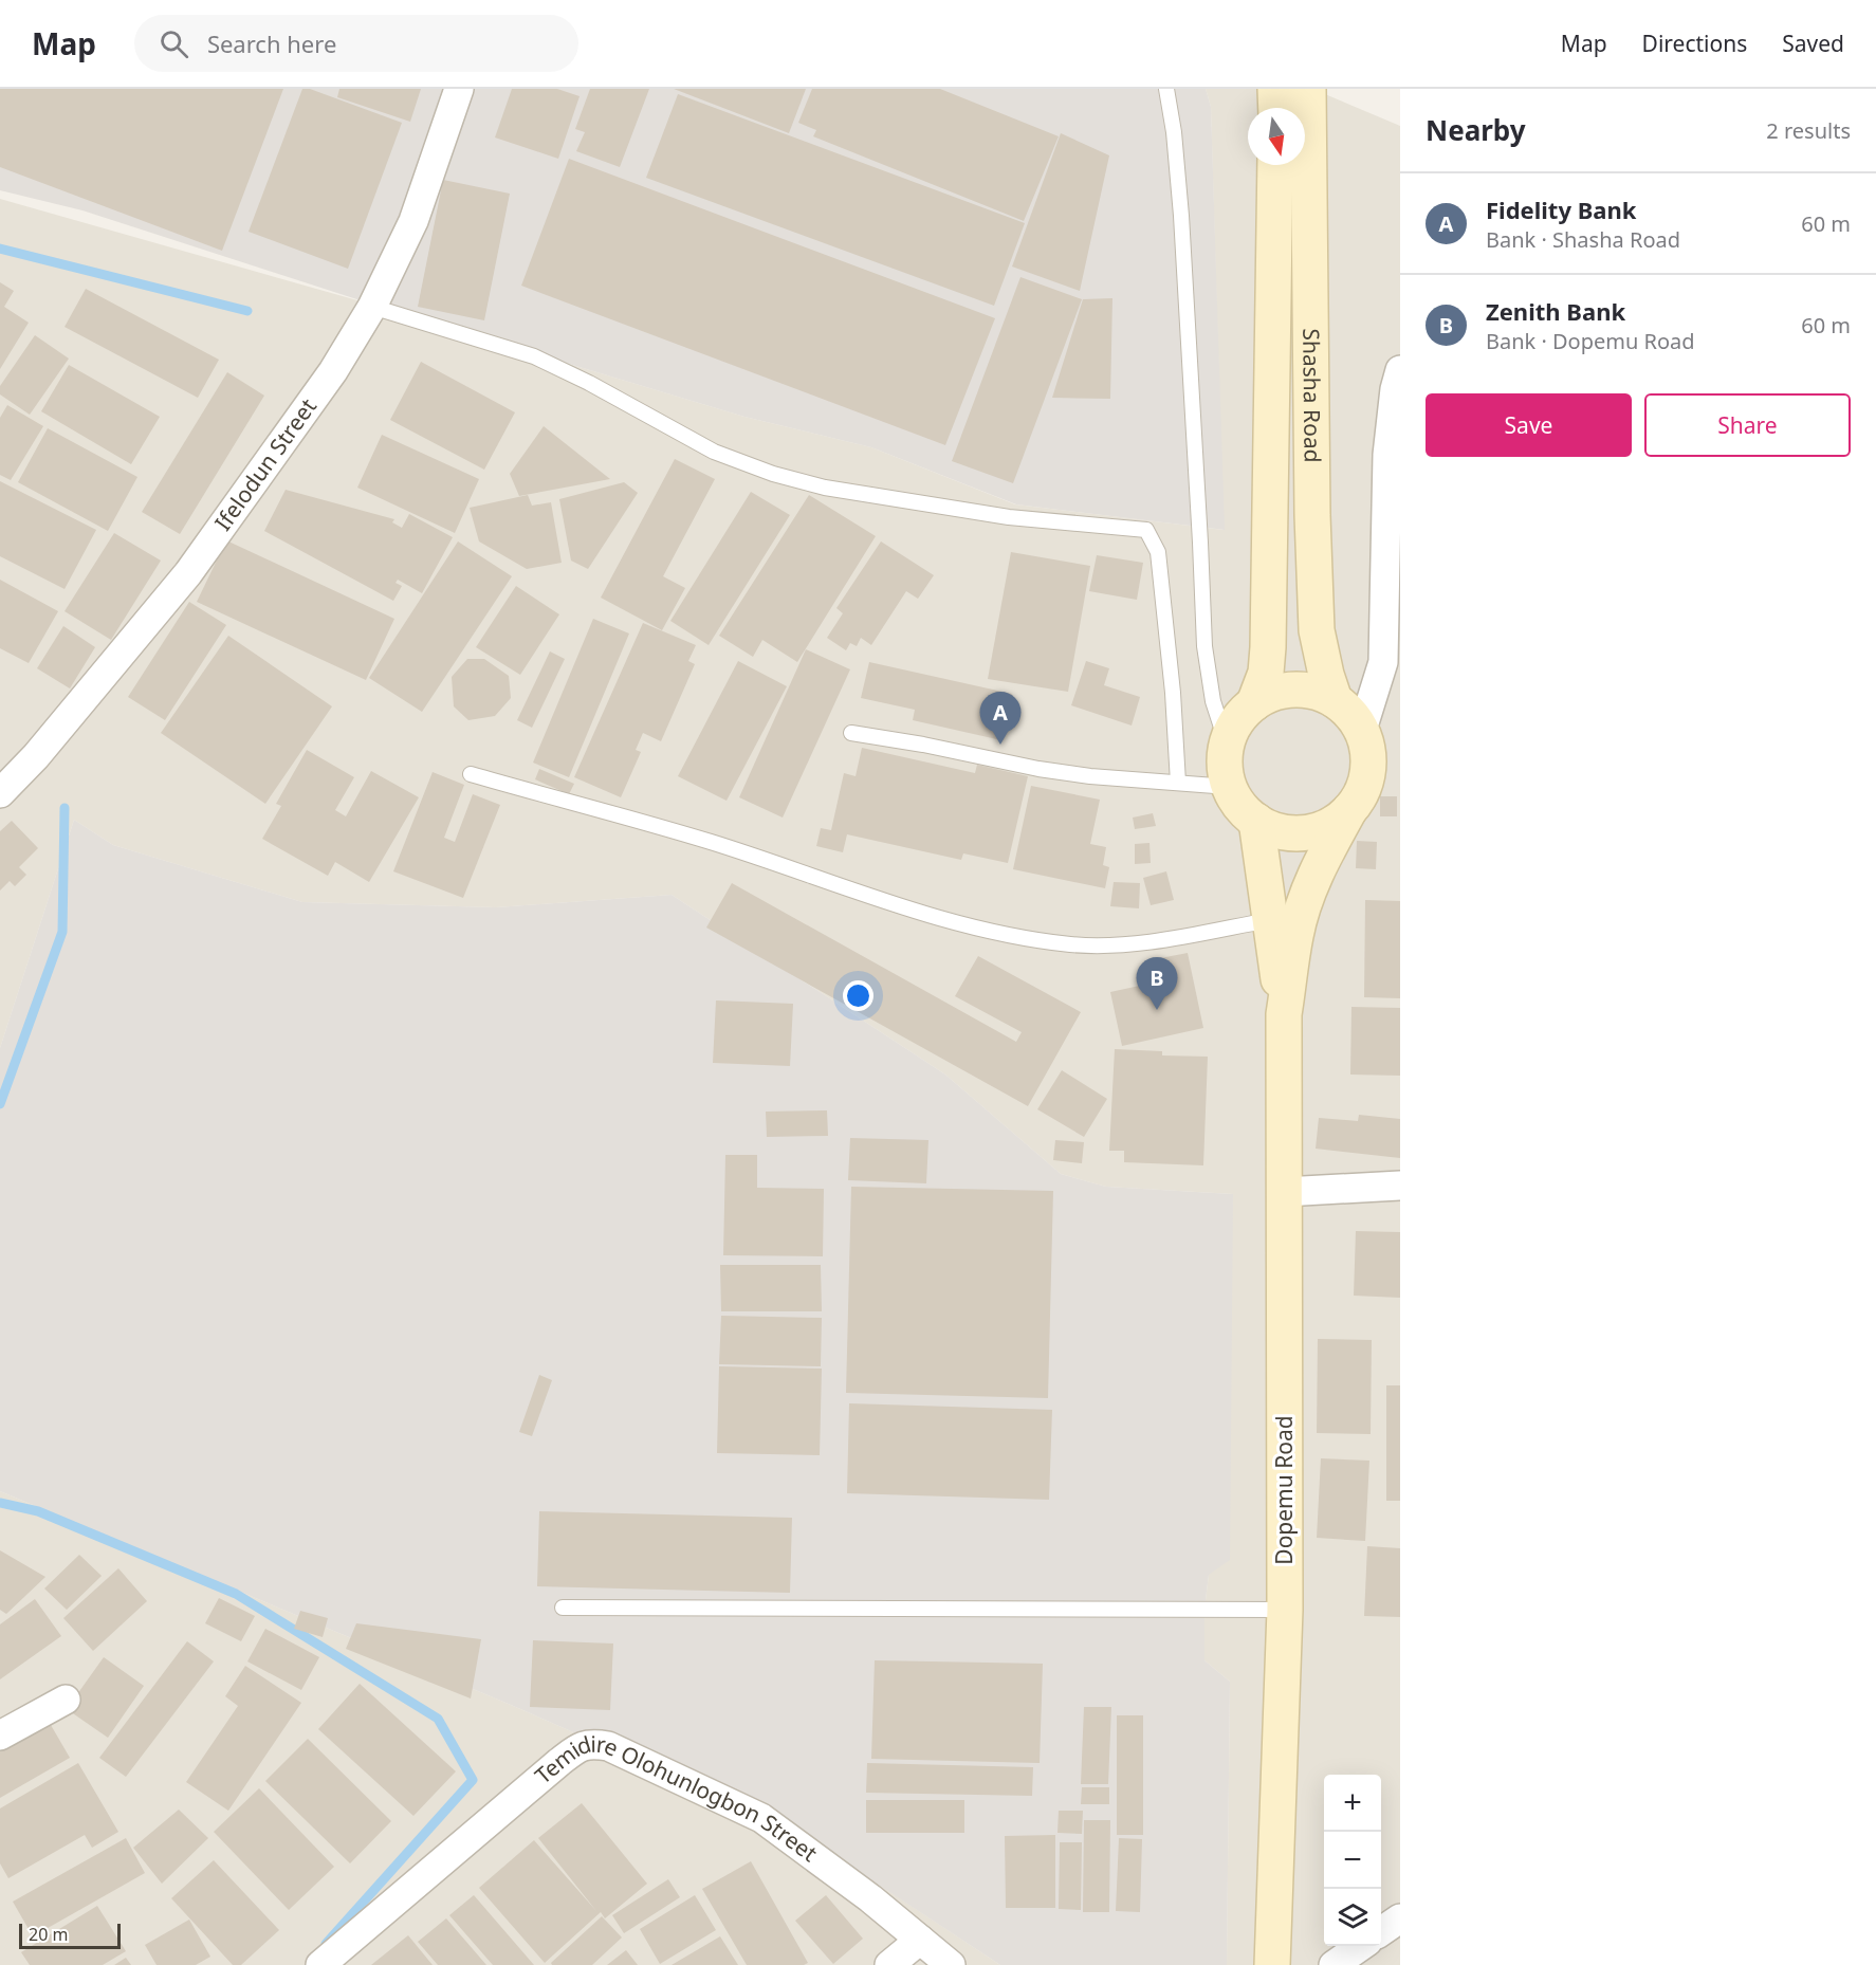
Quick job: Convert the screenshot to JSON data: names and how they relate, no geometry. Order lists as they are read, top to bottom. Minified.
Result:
{"streets":{"main road":["Shasha Road","Dopemu Road"],"street":["Ifelodun Street","Temidire Olohunlogbon Street"]},"scale_bar":"20 m","north":"bottom","page":{"header":"Map","search":"Search here","nav":["Map","Directions","Saved"],"heading":["Nearby","2 results"],"list":[{"mark":"A","name":"Fidelity Bank","note":"Bank · Shasha Road","value":"60 m"},{"mark":"B","name":"Zenith Bank","note":"Bank · Dopemu Road","value":"60 m"}],"buttons":["Save","Share"],"pins":["A","B"],"map_buttons":["+","−"],"scale":"20 m"}}
